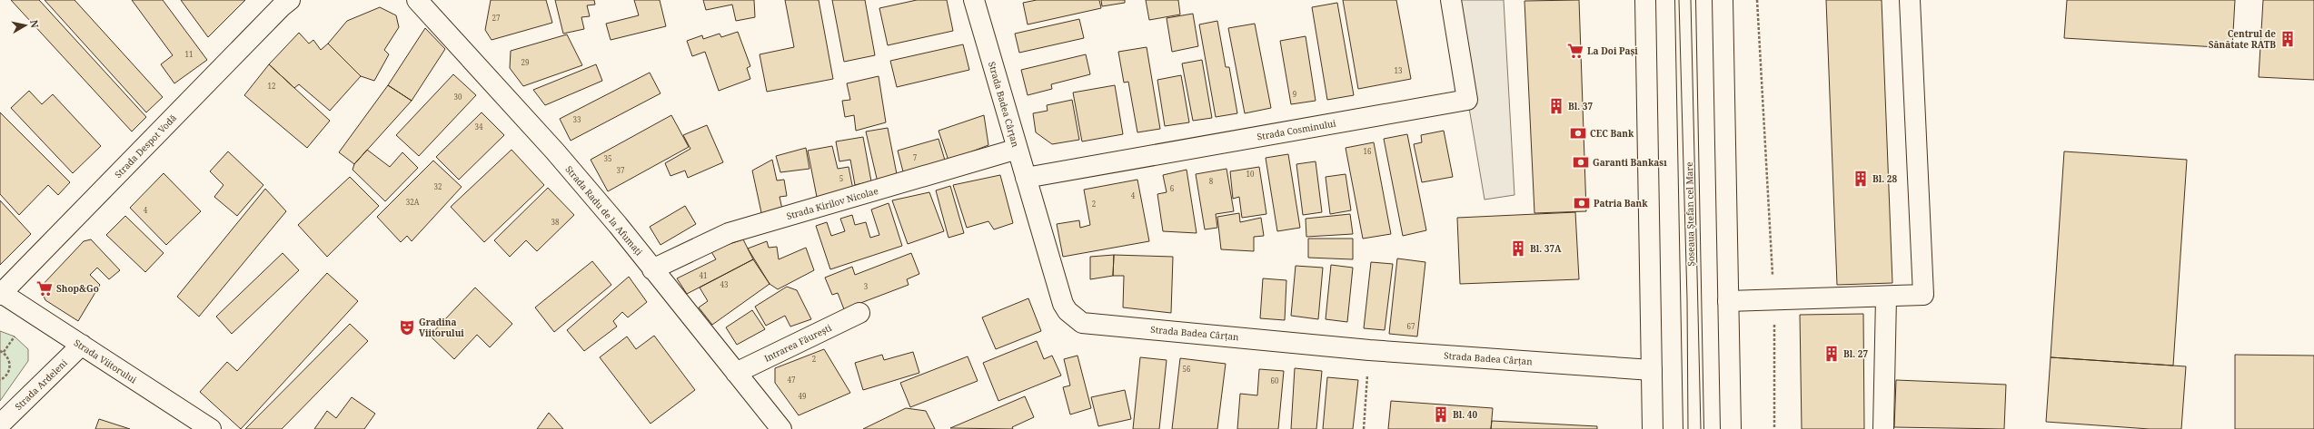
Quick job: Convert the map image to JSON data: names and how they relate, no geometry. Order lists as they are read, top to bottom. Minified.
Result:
{"streets":{"street":["Strada Badea Cârțan","Strada Cosminului","Strada Despot Vodă","Strada Kirilov Nicolae","Strada Radu de la Afumați","Șoseaua Ștefan cel Mare","Intrarea Făurești","Strada Viitorului","Strada Ardeleni"]},"crossings":[["Strada Badea Cârțan","Strada Cosminului"],["Strada Badea Cârțan","Strada Kirilov Nicolae"],["Strada Despot Vodă","Strada Viitorului"],["Strada Kirilov Nicolae","Strada Radu de la Afumați"],["Strada Radu de la Afumați","Intrarea Făurești"],["Strada Viitorului","Strada Ardeleni"]],"places":{"building":["Centrul de Sănătate RATB","Bl. 37","Bl. 28","Bl. 37A","Bl. 27","Bl. 40"],"supermarket":["La Doi Pași","Shop&Go"],"bank":["CEC Bank","Garanti Bankası","Patria Bank"],"theatre":["Gradina Viitorului"]},"house_numbers":["27","11","29","13","12","9","30","33","34","16","7","35","37","10","5","8","32","6","4","32A","2","4","38","41","43","3","67","2","56","47","60","49"],"north":"right"}
